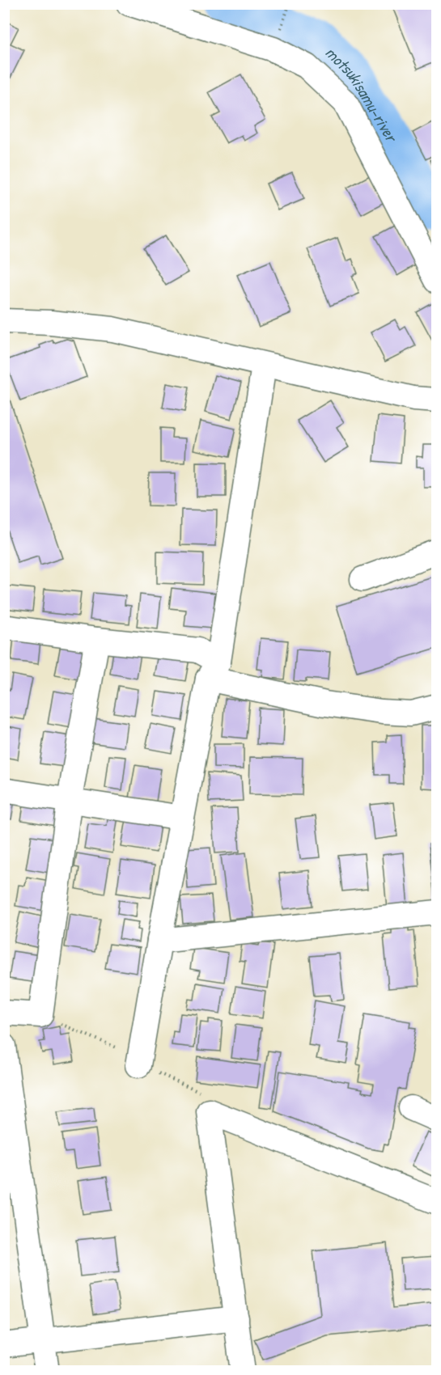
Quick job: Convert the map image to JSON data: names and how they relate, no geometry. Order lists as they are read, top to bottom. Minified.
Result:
{"water":["motsukisamu-river"]}
